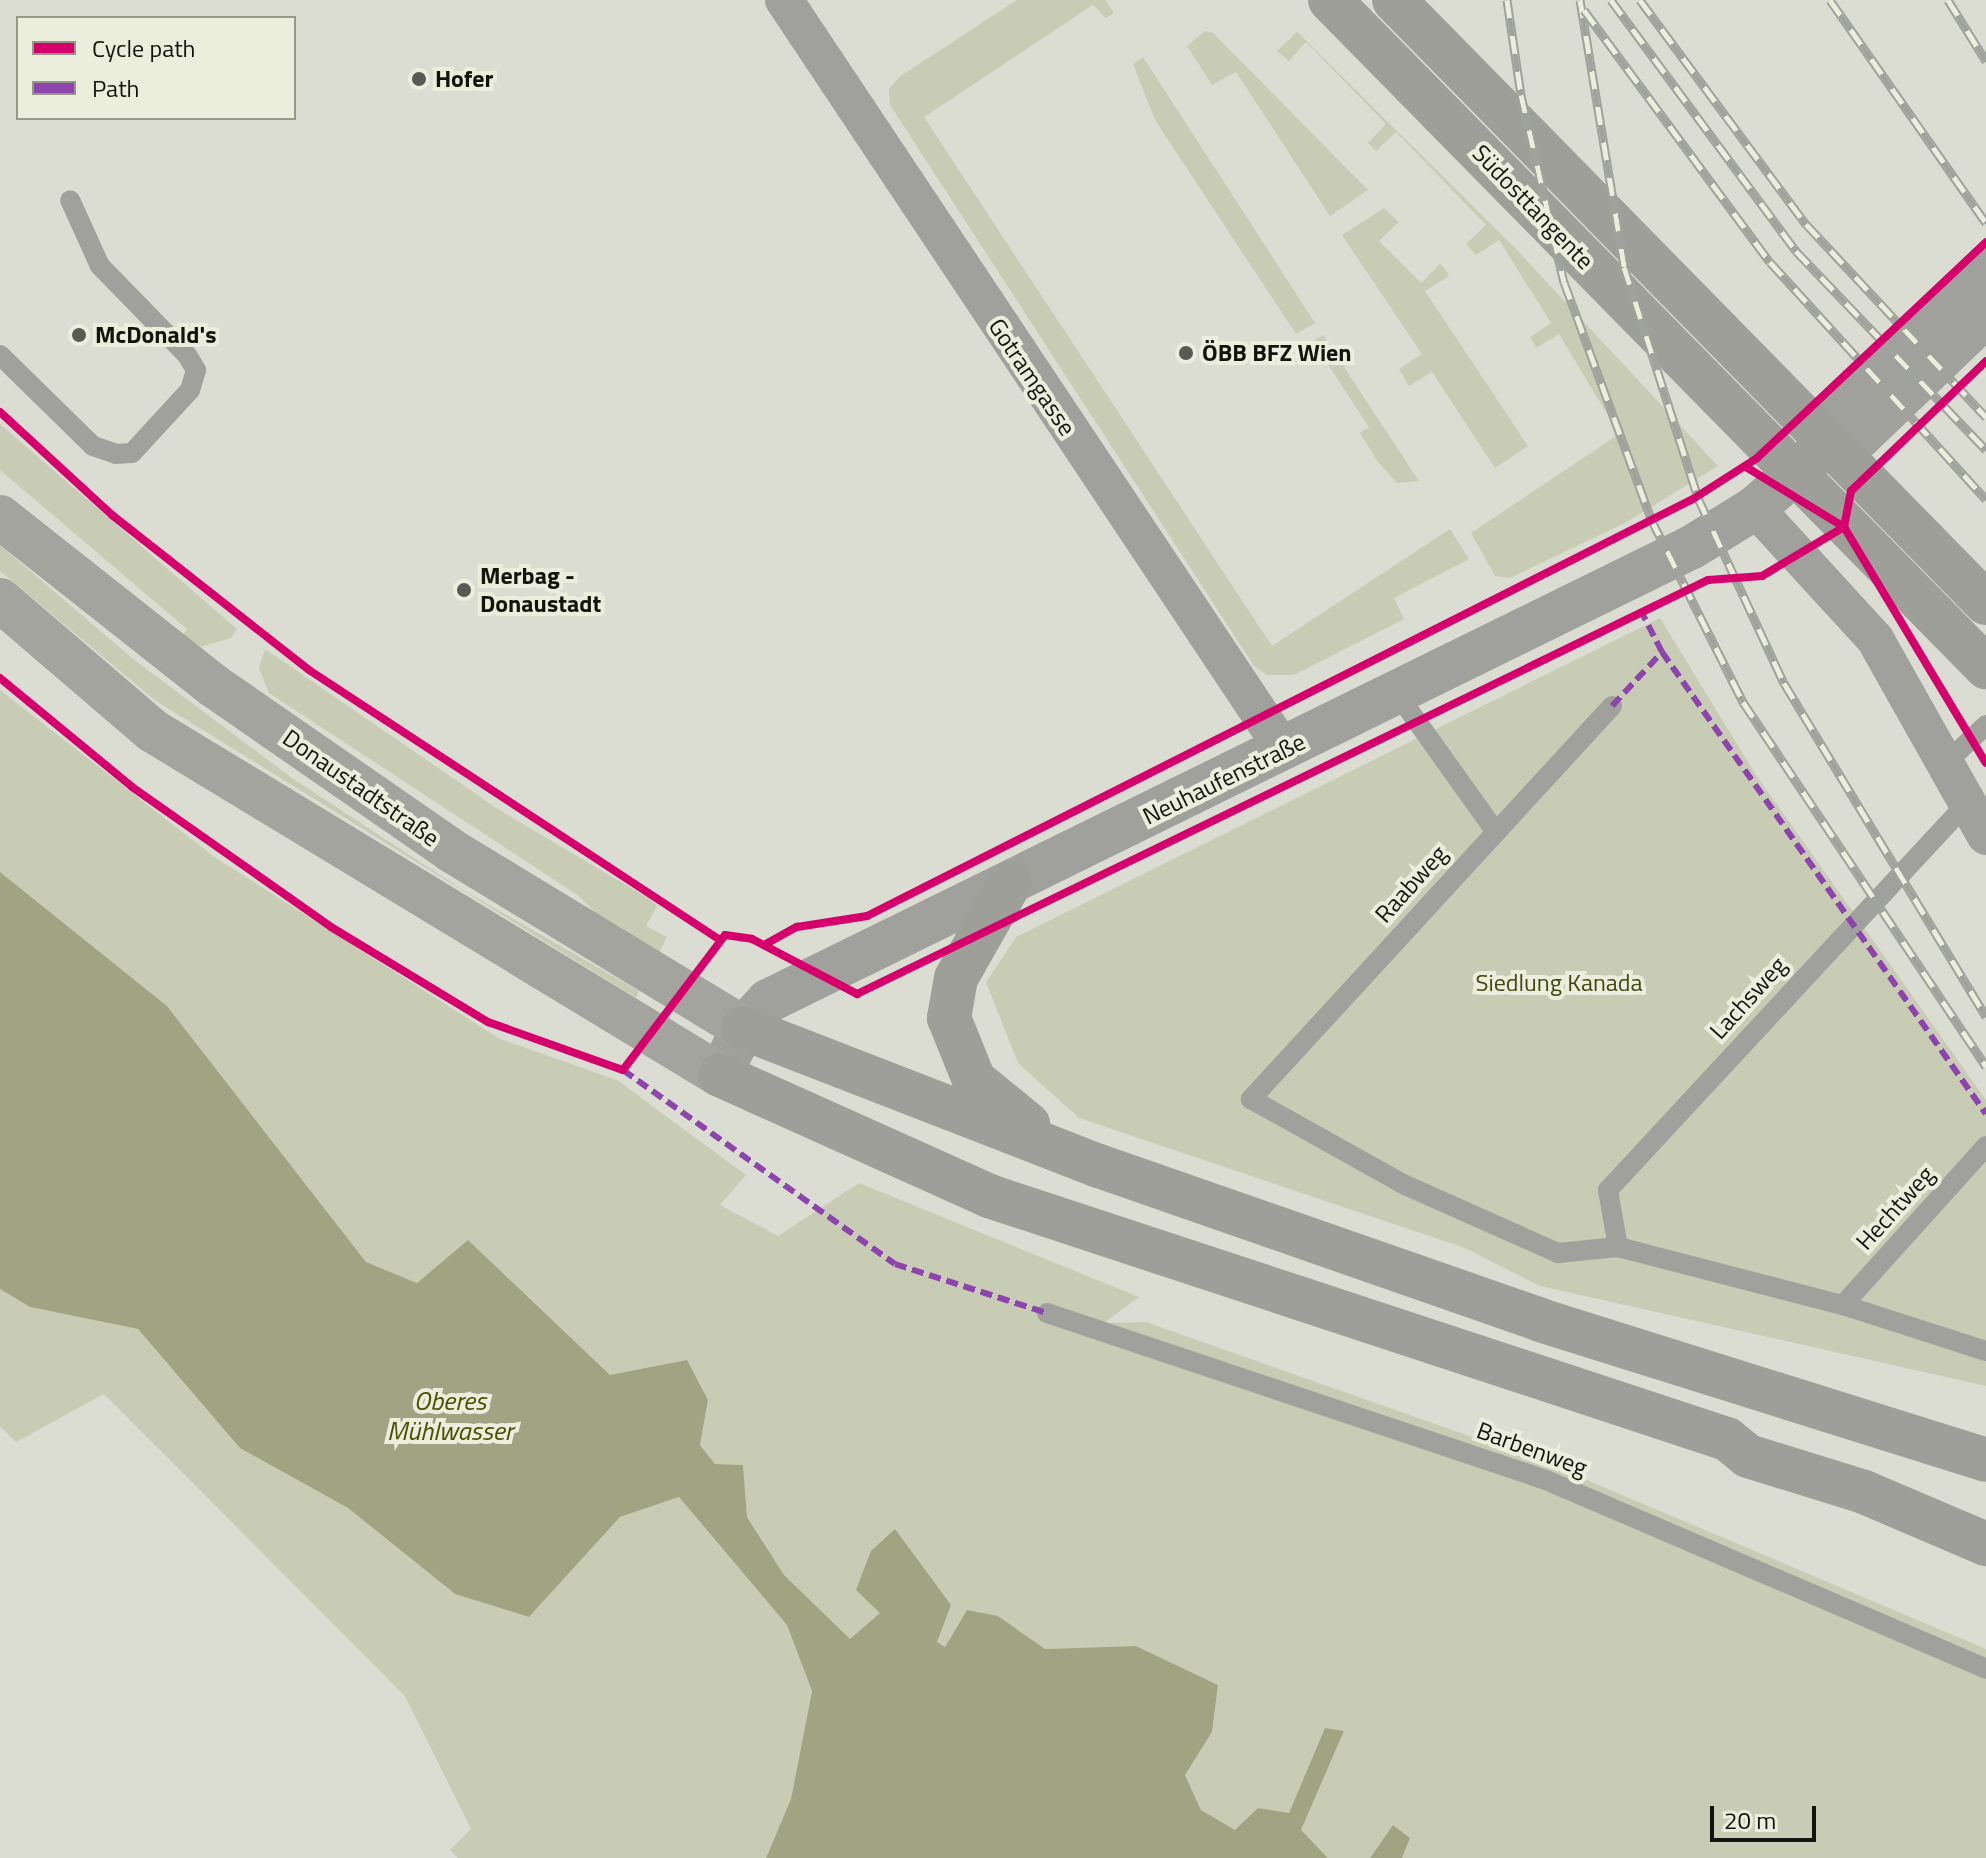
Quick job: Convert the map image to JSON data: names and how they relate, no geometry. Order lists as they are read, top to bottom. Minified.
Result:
{"streets":{"highway":["Südosttangente"],"main road":["Donaustadtstraße"],"street":["Gotramgasse","Neuhaufenstraße"],"lane":["Raabweg","Lachsweg","Hechtweg","Barbenweg"]},"crossings":[["Gotramgasse","Neuhaufenstraße"],["Neuhaufenstraße","Donaustadtstraße"],["Raabweg","Lachsweg"]],"water":["Oberes Mühlwasser"],"parks":["Siedlung Kanada"],"places":["Hofer","McDonald's","ÖBB BFZ Wien","Merbag - Donaustadt"],"legend":["Cycle path","Path"],"scale_bar":"20 m"}
